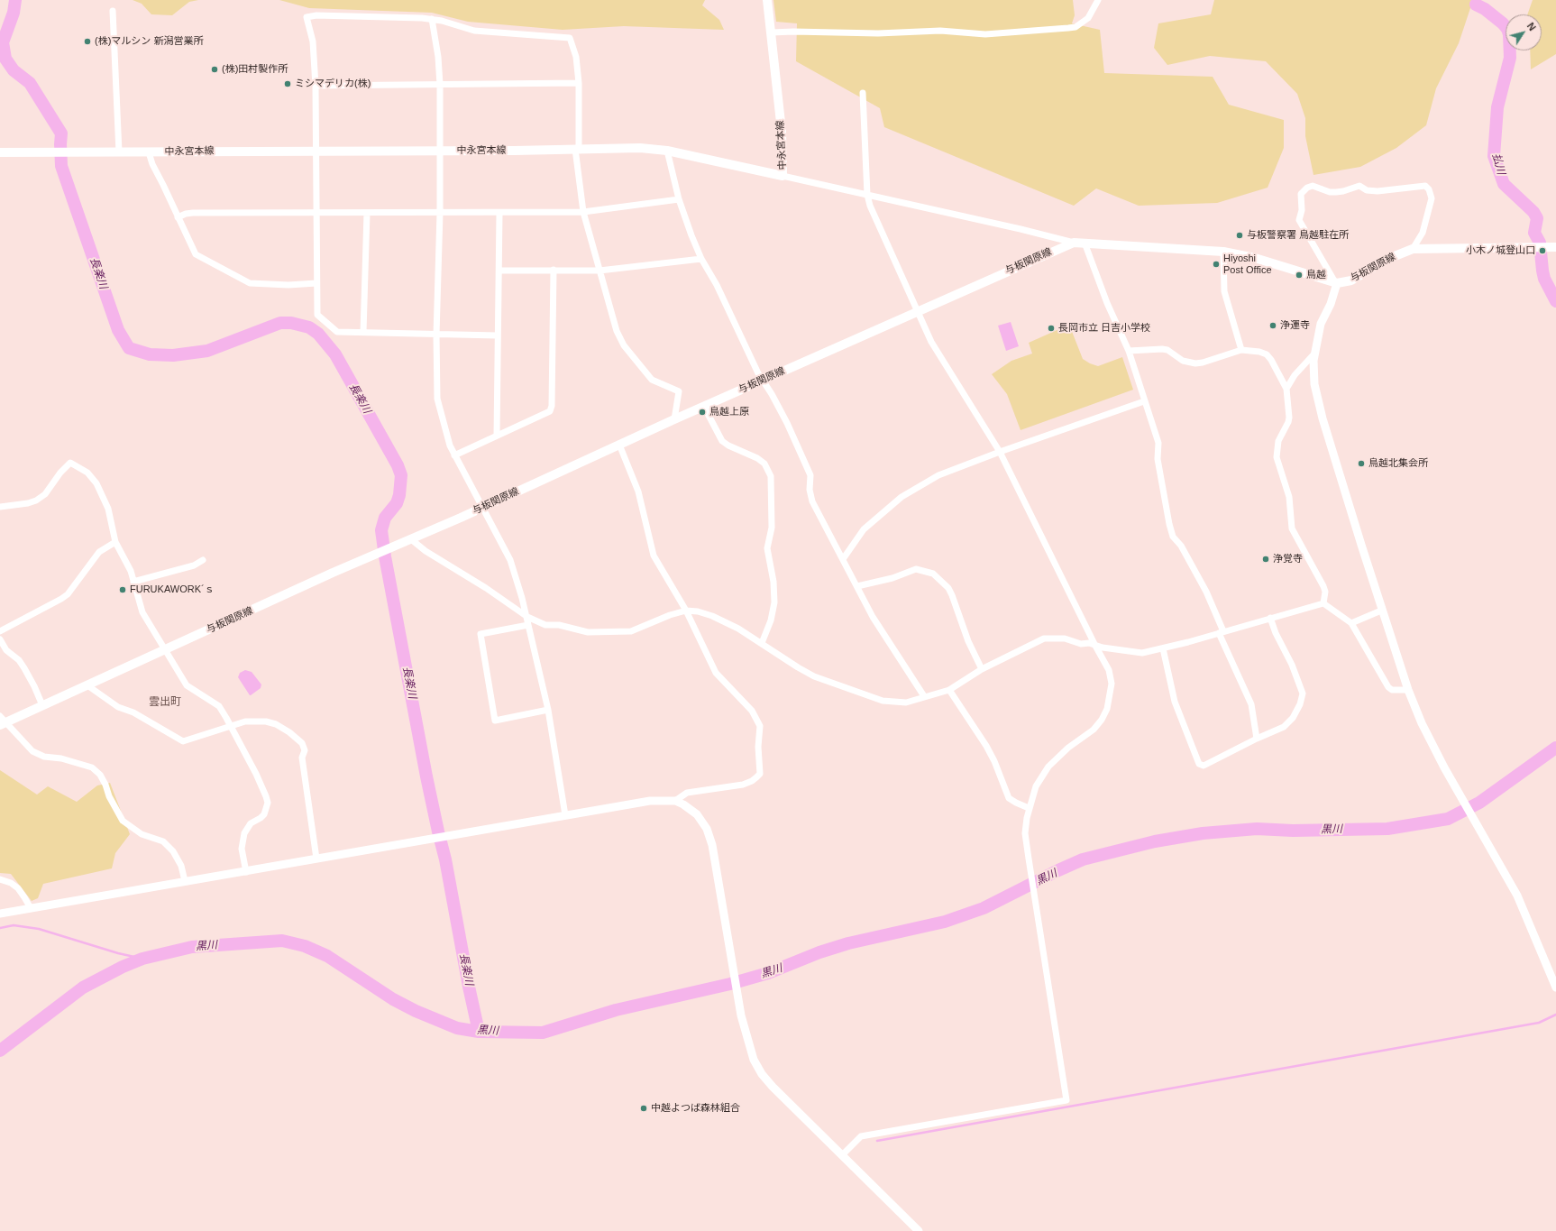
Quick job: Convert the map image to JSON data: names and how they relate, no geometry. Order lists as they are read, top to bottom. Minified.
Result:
{"streets":{"main road":["中永宮本線","与板関原線"]},"districts":["雲出町"],"water":["払川","長楽川","黒川"],"places":["(株)マルシン 新潟営業所","(株)田村製作所","ミシマデリカ(株)","与板警察署 鳥越駐在所","小木ノ城登山口","Hiyoshi Post Office","鳥越","浄運寺","長岡市立 日吉小学校","鳥越上原","鳥越北集会所","浄覚寺","FURUKAWORK´ｓ","中越よつば森林組合"],"north":"top right"}
